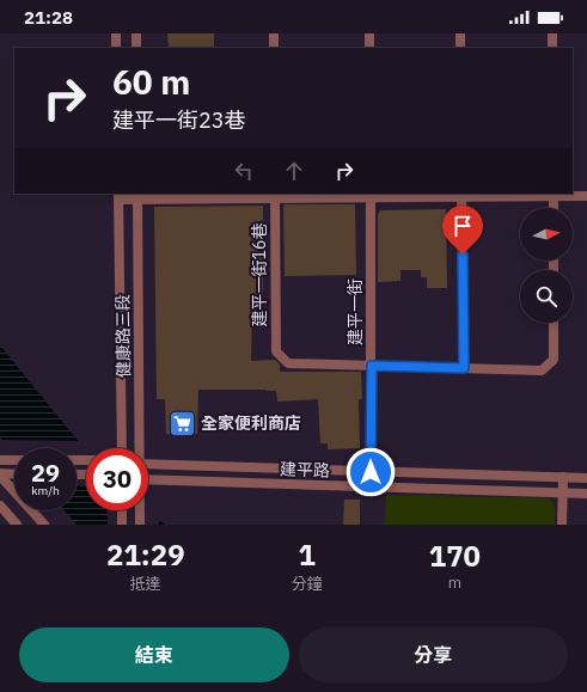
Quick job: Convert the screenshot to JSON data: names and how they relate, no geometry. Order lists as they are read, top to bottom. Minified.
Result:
{"streets":{"street":["建平一街16巷","建平一街","健康路三段","建平路"]},"crossings":[["建平一街16巷","建平一街"],["建平一街","建平路"]],"places":{"supermarket":["全家便利商店"]},"north":"right","page":{"status":"21:28","turn":["60 m","建平一街23巷"],"speed":"29 km/h","limit":"30","eta":["21:29","抵達","1","分鐘","170","m"],"buttons":["結束","分享"]}}
